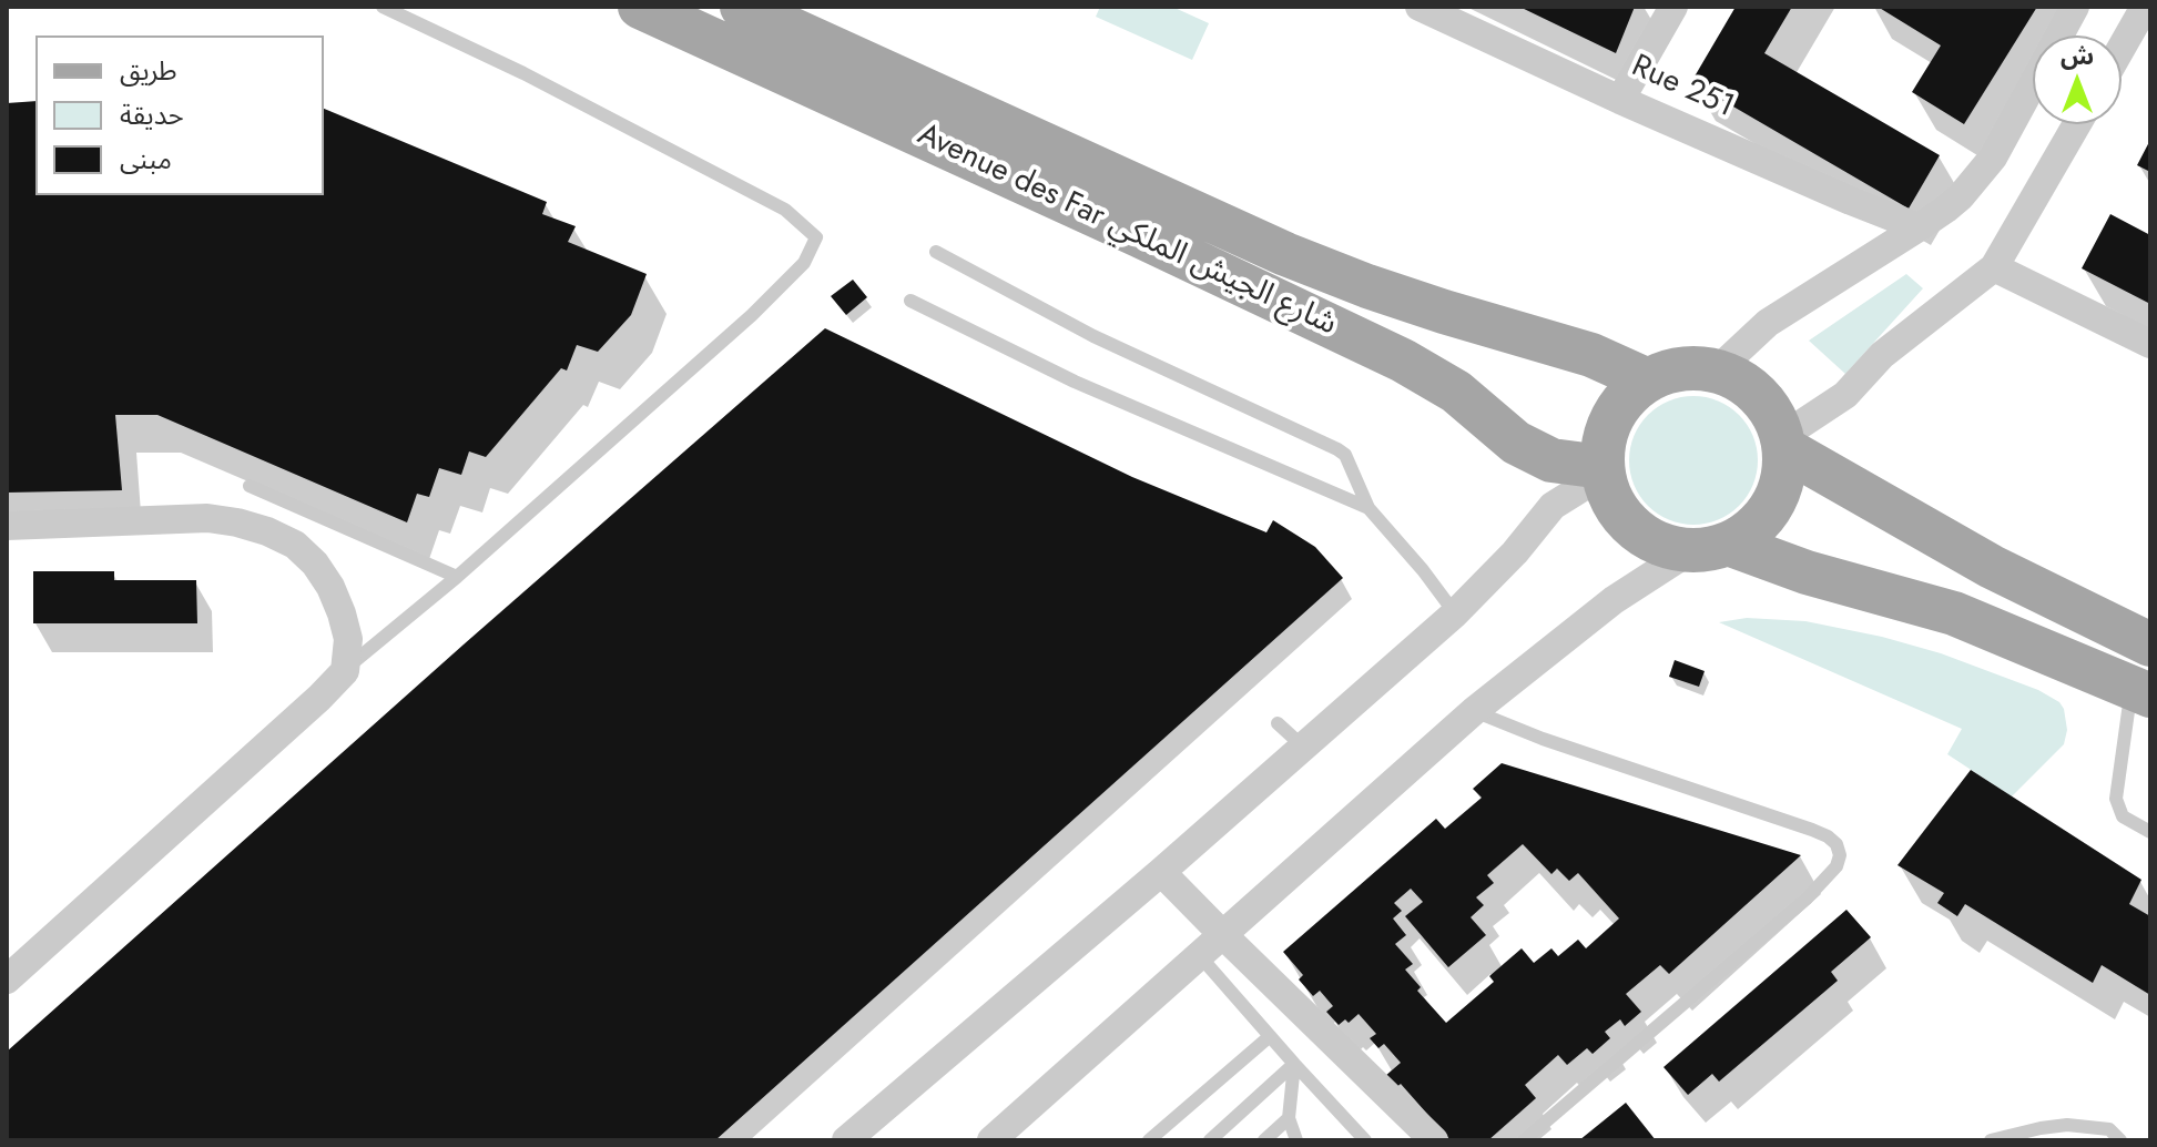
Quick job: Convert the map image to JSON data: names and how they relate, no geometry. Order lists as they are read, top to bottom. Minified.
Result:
{"streets":{"main road":["Avenue des Far شارع الجيش الملكي"],"street":["Rue 251"]},"legend":["طريق","حديقة","مبنى"],"north":"top"}
